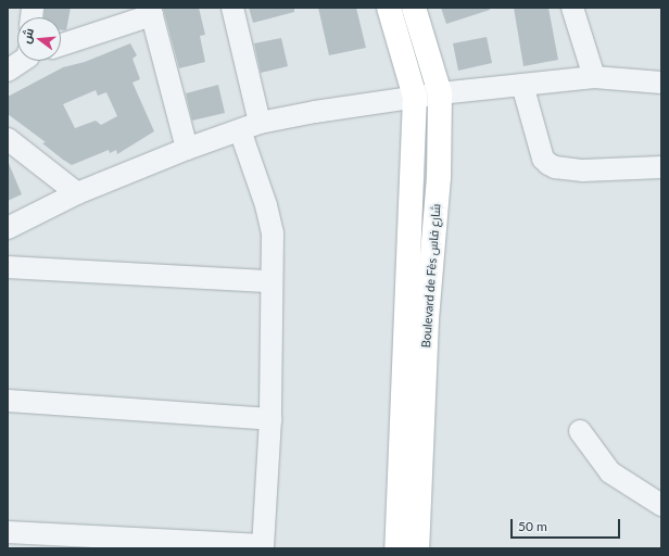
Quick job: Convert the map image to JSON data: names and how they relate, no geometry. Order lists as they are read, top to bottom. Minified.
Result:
{"streets":{"main road":["Boulevard de Fès شارع فاس"]},"scale_bar":"50 m","north":"left"}
